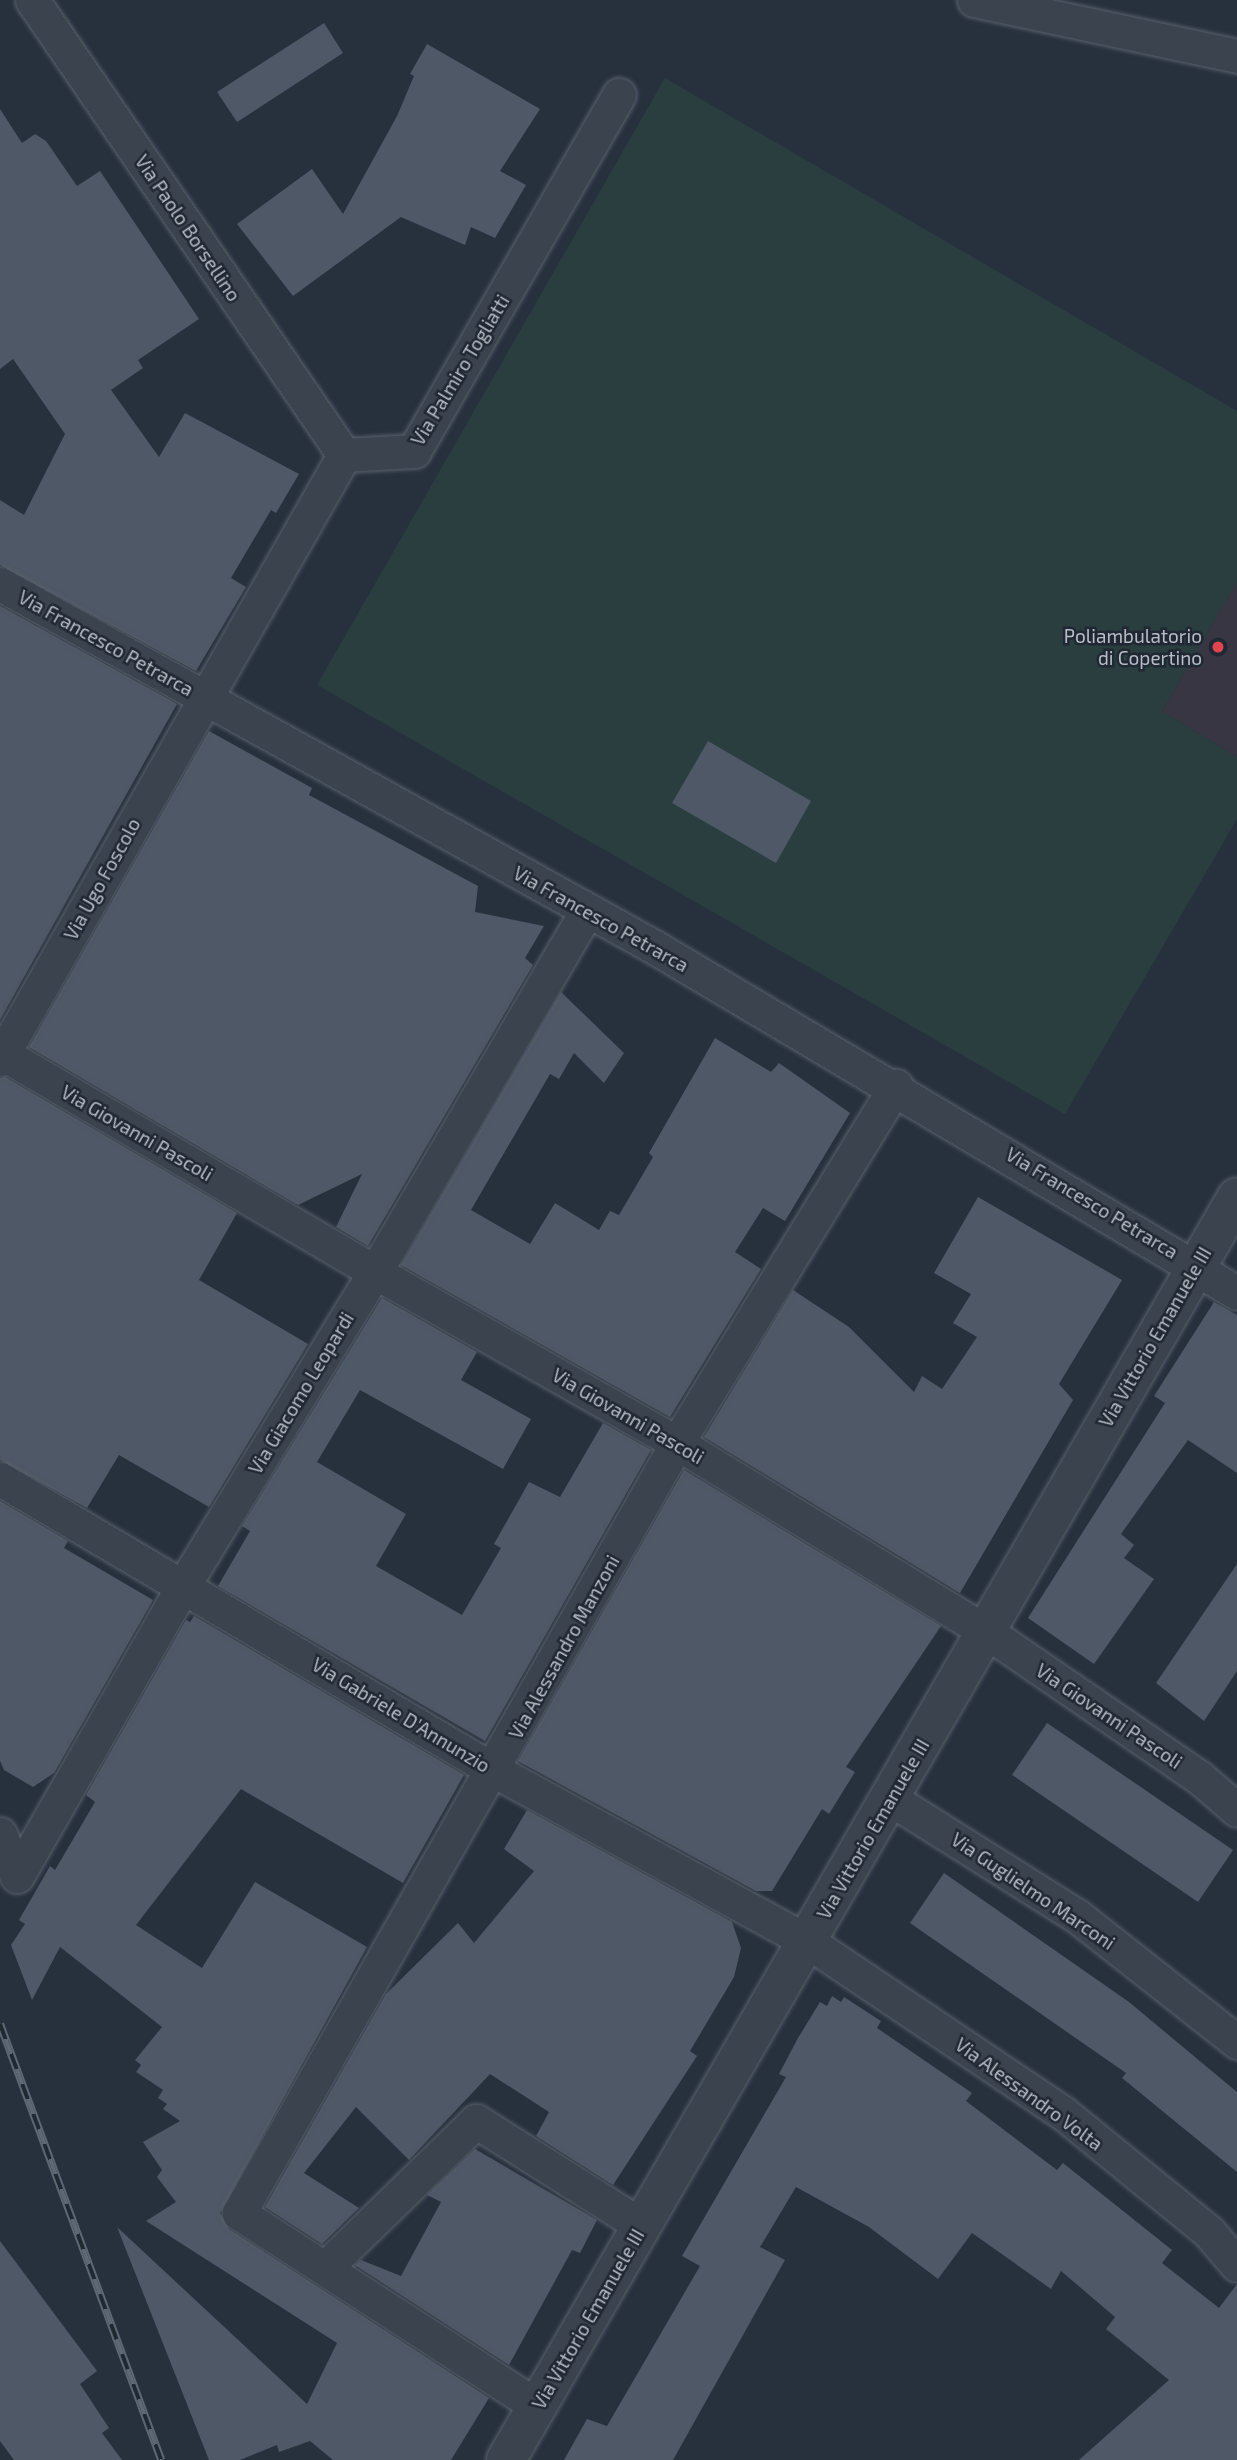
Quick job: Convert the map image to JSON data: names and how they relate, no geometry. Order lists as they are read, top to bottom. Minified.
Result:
{"streets":{"street":["Via Paolo Borsellino","Via Palmiro Togliatti","Via Francesco Petrarca","Via Ugo Foscolo","Via Giovanni Pascoli","Via Vittorio Emanuele III","Via Giacomo Leopardi","Via Alessandro Manzoni","Via Gabriele D'Annunzio","Via Guglielmo Marconi","Via Alessandro Volta"]},"crossings":[["Via Paolo Borsellino","Via Palmiro Togliatti"],["Via Francesco Petrarca","Via Ugo Foscolo"],["Via Francesco Petrarca","Via Vittorio Emanuele III"],["Via Francesco Petrarca","Via Giacomo Leopardi"],["Via Francesco Petrarca","Via Alessandro Manzoni"],["Via Ugo Foscolo","Via Giovanni Pascoli"],["Via Giovanni Pascoli","Via Vittorio Emanuele III"],["Via Giovanni Pascoli","Via Giacomo Leopardi"],["Via Giovanni Pascoli","Via Alessandro Manzoni"],["Via Vittorio Emanuele III","Via Gabriele D'Annunzio"],["Via Vittorio Emanuele III","Via Guglielmo Marconi"],["Via Vittorio Emanuele III","Via Alessandro Volta"],["Via Giacomo Leopardi","Via Gabriele D'Annunzio"],["Via Alessandro Manzoni","Via Gabriele D'Annunzio"],["Via Gabriele D'Annunzio","Via Alessandro Volta"]],"places":["Poliambulatorio di Copertino"]}
